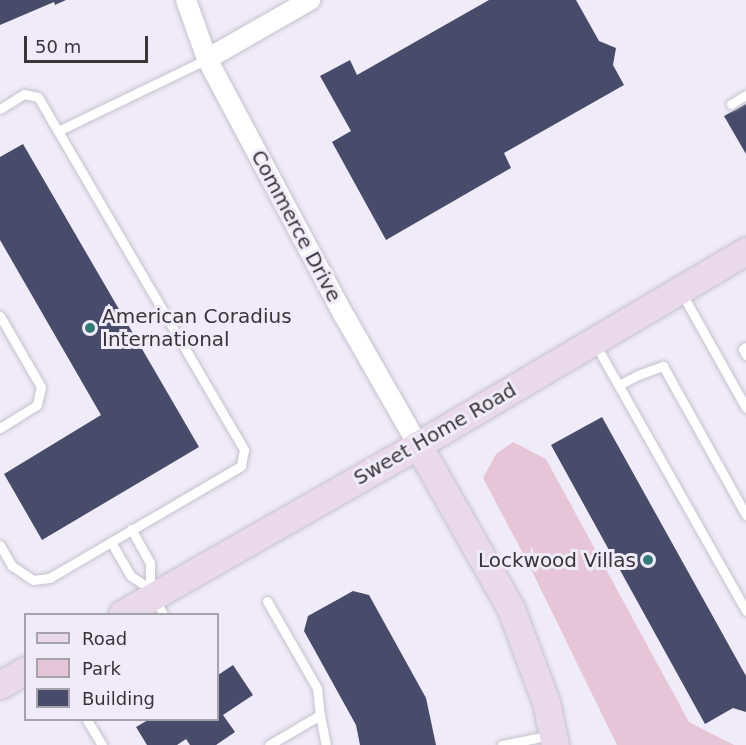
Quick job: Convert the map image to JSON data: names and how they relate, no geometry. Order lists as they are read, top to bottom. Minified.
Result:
{"streets":{"main road":["Sweet Home Road"],"street":["Commerce Drive"]},"crossings":[["Commerce Drive","Sweet Home Road"]],"places":["American Coradius International","Lockwood Villas"],"legend":["Road","Park","Building"],"scale_bar":"50 m"}
